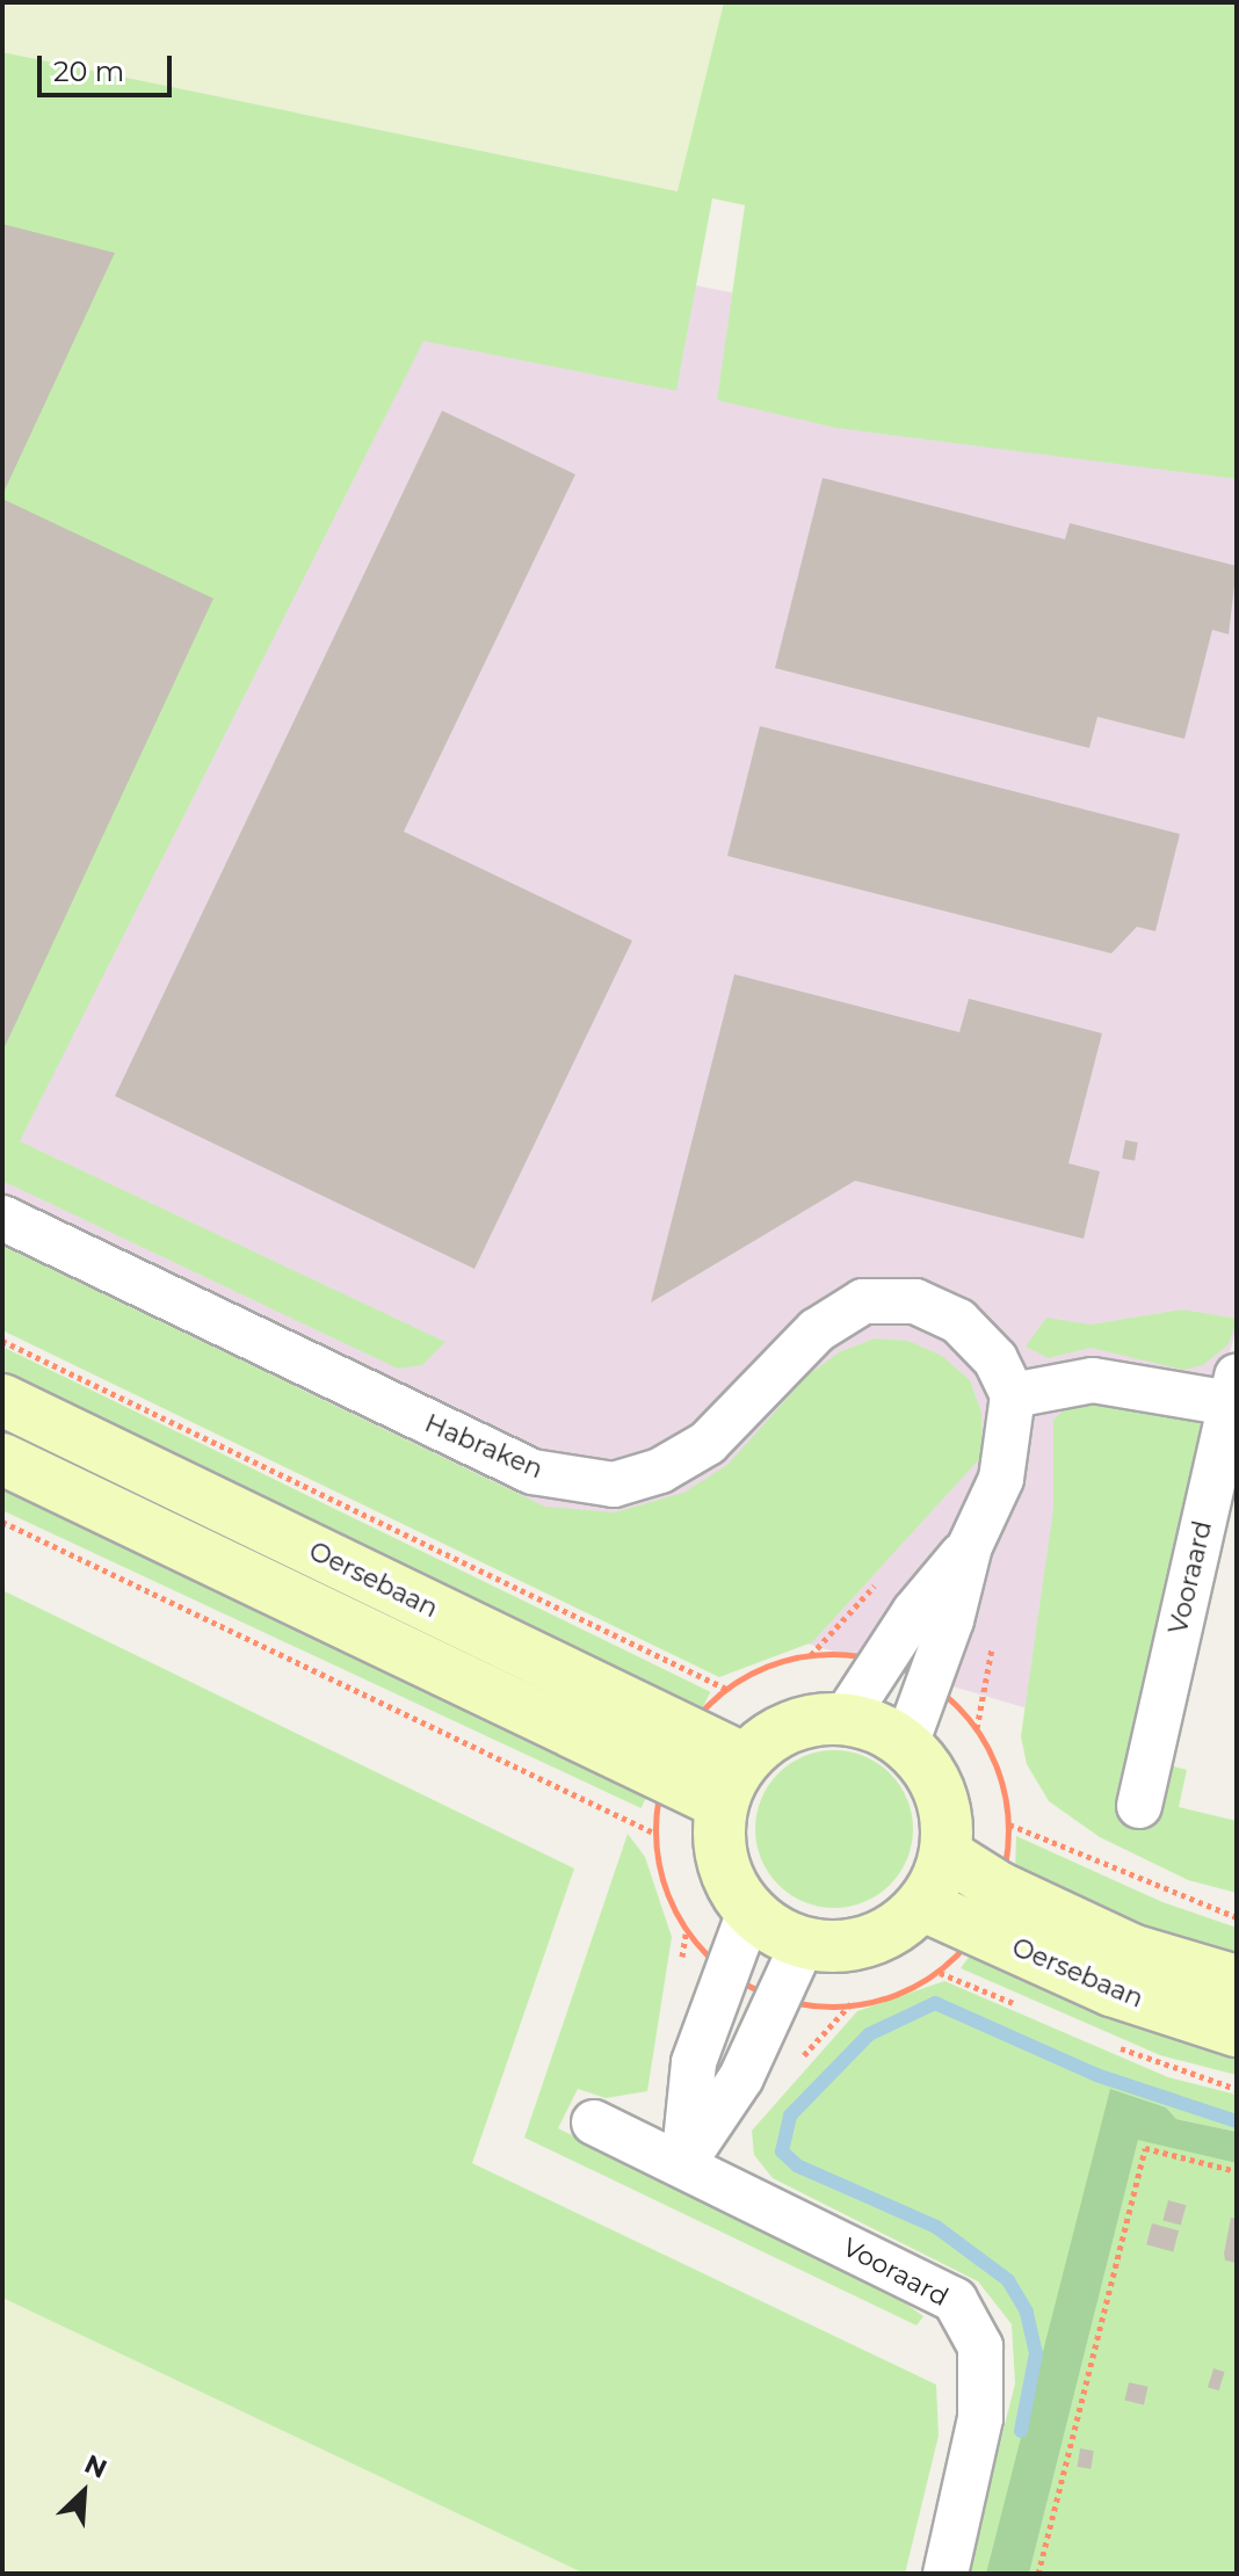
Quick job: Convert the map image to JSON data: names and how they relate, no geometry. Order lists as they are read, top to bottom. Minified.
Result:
{"streets":{"main road":["Oersebaan"],"street":["Habraken","Vooraard"]},"crossings":[["Habraken","Vooraard"]],"scale_bar":"20 m","north":"top right"}
